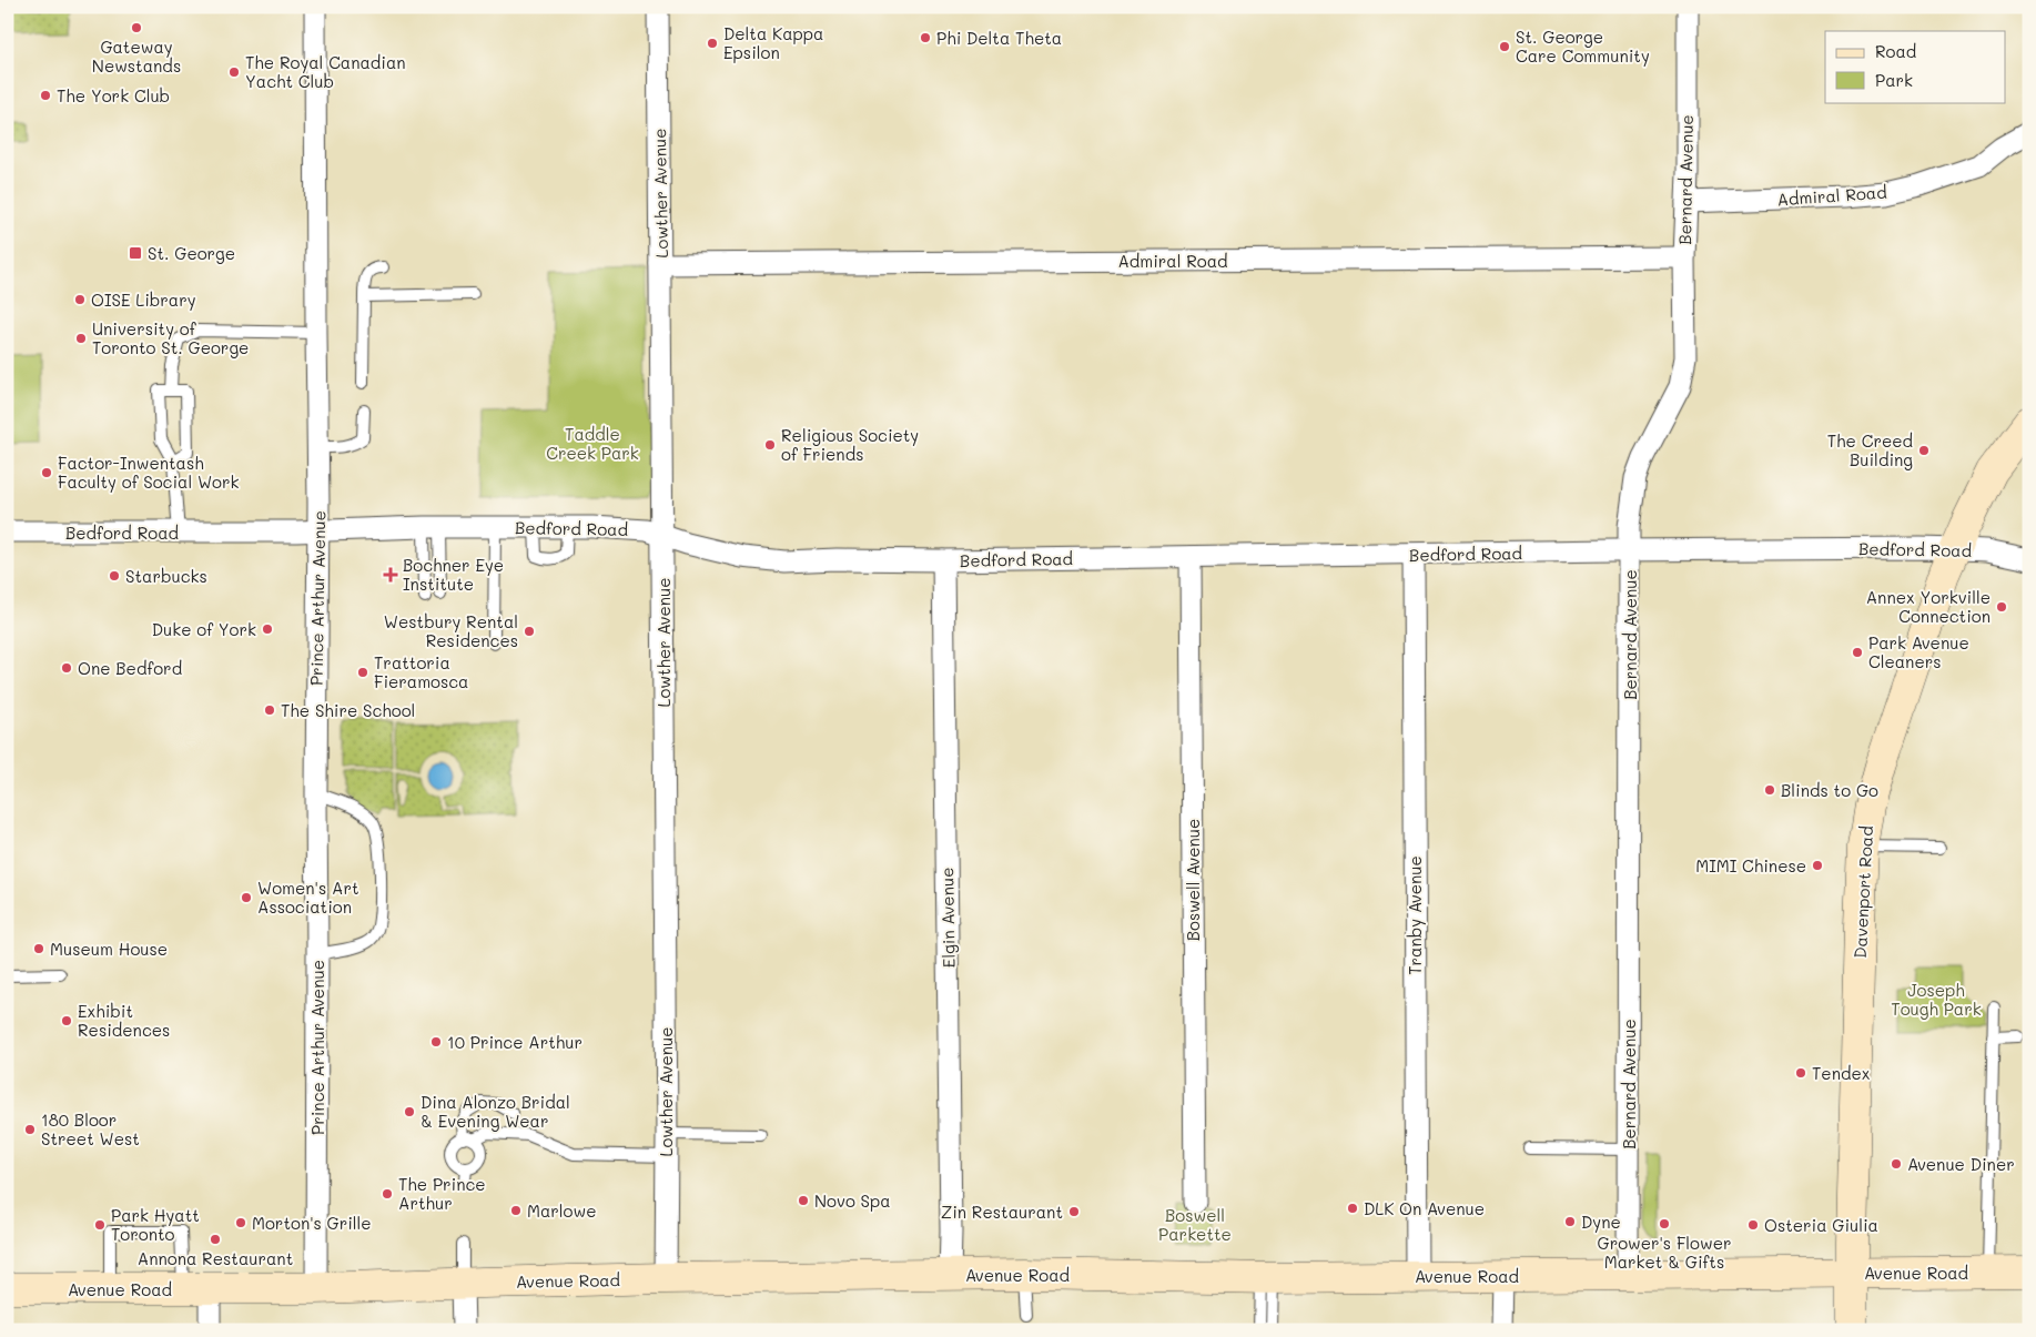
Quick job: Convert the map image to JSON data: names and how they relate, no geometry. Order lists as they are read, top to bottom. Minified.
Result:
{"streets":{"main road":["Davenport Road","Avenue Road"],"street":["Bernard Avenue","Lowther Avenue","Admiral Road","Bedford Road","Prince Arthur Avenue","Boswell Avenue","Tranby Avenue","Elgin Avenue"]},"crossings":[["Bernard Avenue","Admiral Road"],["Bernard Avenue","Bedford Road"],["Bernard Avenue","Avenue Road"],["Lowther Avenue","Admiral Road"],["Lowther Avenue","Bedford Road"],["Lowther Avenue","Avenue Road"],["Bedford Road","Prince Arthur Avenue"],["Bedford Road","Boswell Avenue"],["Bedford Road","Davenport Road"],["Bedford Road","Tranby Avenue"],["Bedford Road","Elgin Avenue"],["Prince Arthur Avenue","Avenue Road"],["Davenport Road","Avenue Road"],["Tranby Avenue","Avenue Road"],["Elgin Avenue","Avenue Road"]],"parks":["Taddle Creek Park","Joseph Tough Park","Boswell Parkette"],"places":{"other":["Gateway Newstands","Phi Delta Theta","Delta Kappa Epsilon","St. George Care Community","The Royal Canadian Yacht Club","The York Club","OISE Library","University of Toronto St. George","Religious Society of Friends","The Creed Building","Factor-Inwentash Faculty of Social Work","Starbucks","Annex Yorkville Connection","Duke of York","Westbury Rental Residences","Park Avenue Cleaners","One Bedford","Trattoria Fieramosca","The Shire School","Blinds to Go","MIMI Chinese","Women's Art Association","Museum House","Exhibit Residences","10 Prince Arthur","Tendex","Dina Alonzo Bridal & Evening Wear","180 Bloor Street West","Avenue Diner","The Prince Arthur","Novo Spa","DLK On Avenue","Marlowe","Zin Restaurant","Dyne","Morton's Grille","Grower's Flower Market & Gifts","Park Hyatt Toronto","Osteria Giulia","Annona Restaurant"],"transit":["St. George"],"health":["Bochner Eye Institute"]},"legend":["Road","Park"]}
